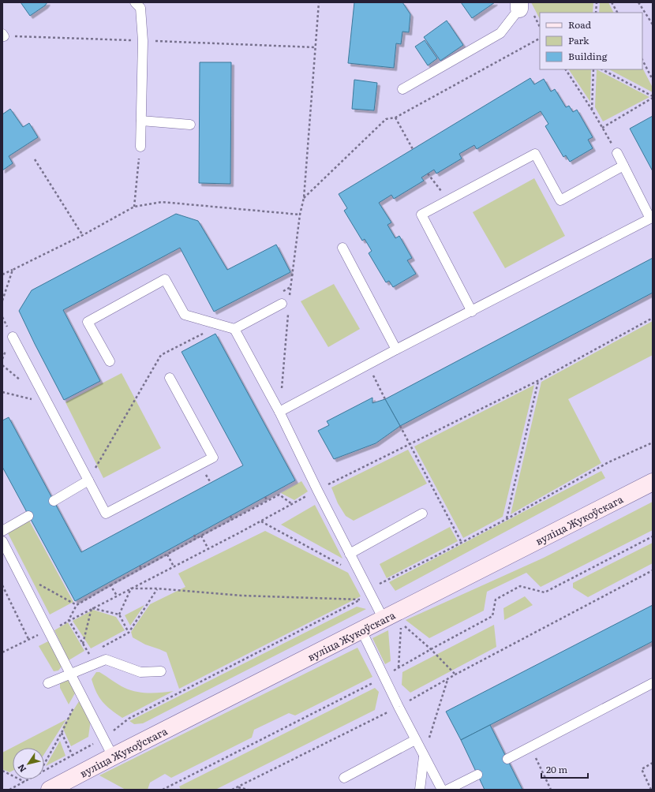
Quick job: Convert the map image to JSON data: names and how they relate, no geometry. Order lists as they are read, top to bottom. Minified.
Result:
{"streets":{"main road":["вуліца Жукоўскага"]},"legend":["Road","Park","Building"],"scale_bar":"20 m","north":"bottom left"}
